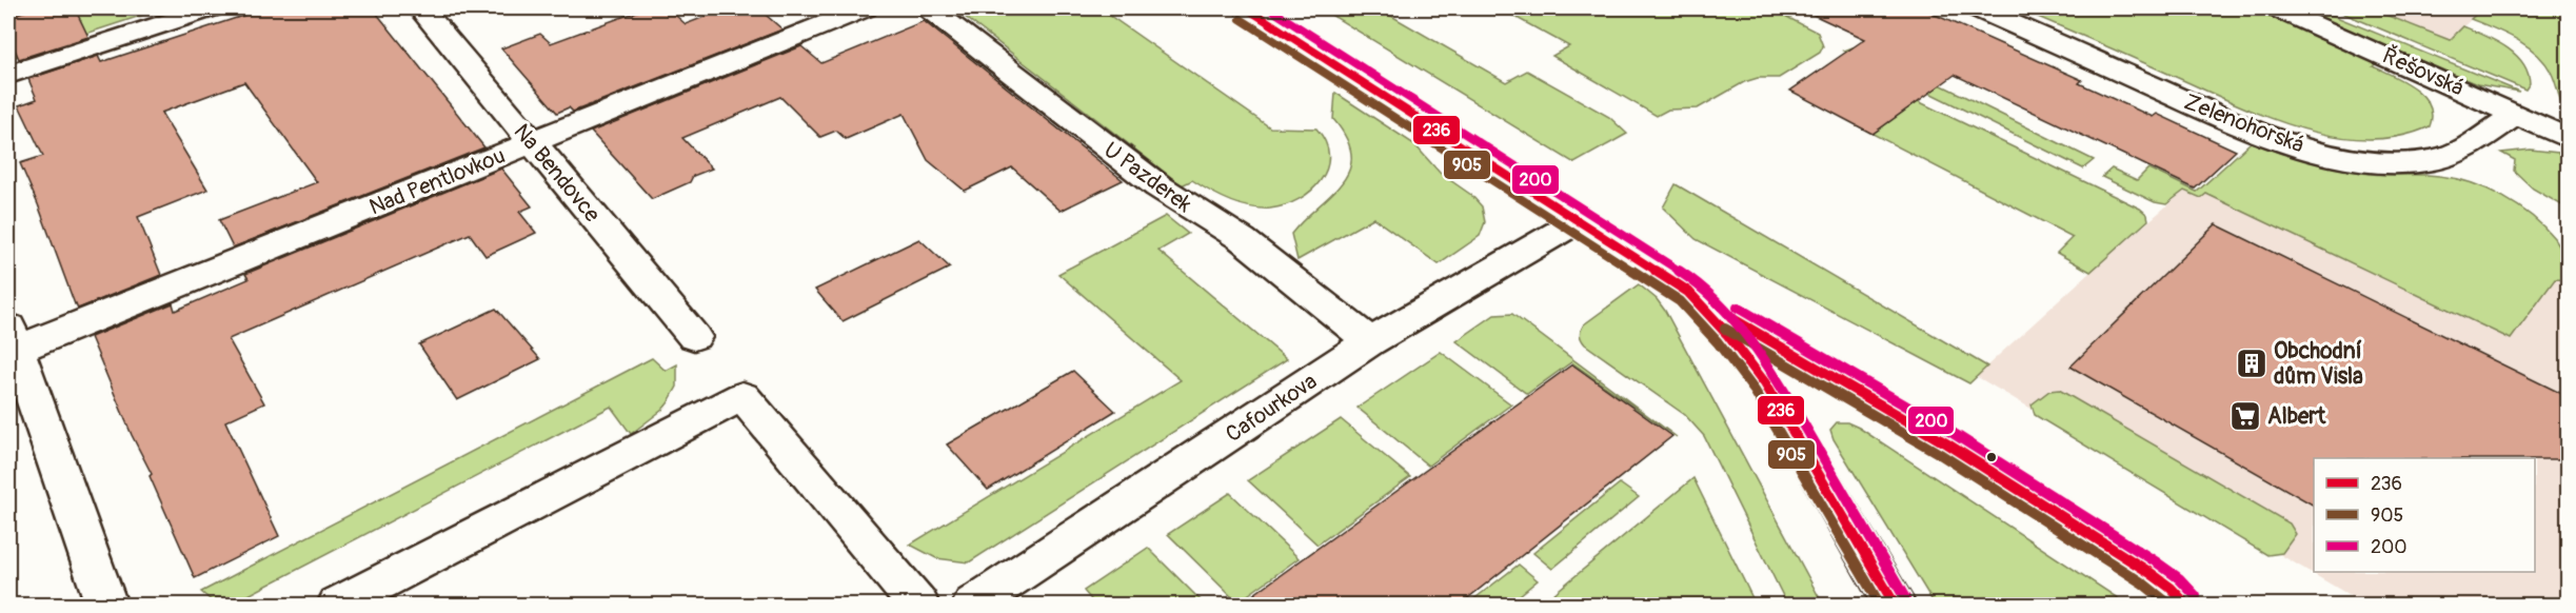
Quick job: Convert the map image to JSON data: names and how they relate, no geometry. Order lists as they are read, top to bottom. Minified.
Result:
{"streets":{"street":["Řešovská","Zelenohorská","Na Bendovce","U Pazderek","Nad Pentlovkou","Cafourkova"]},"crossings":[["Řešovská","Zelenohorská"],["Na Bendovce","Nad Pentlovkou"],["U Pazderek","Cafourkova"]],"places":{"building":["Obchodní dům Visla"],"supermarket":["Albert"]},"lines":["transit line 236","transit line 200","transit line 905"],"legend":["236","905","200"]}
